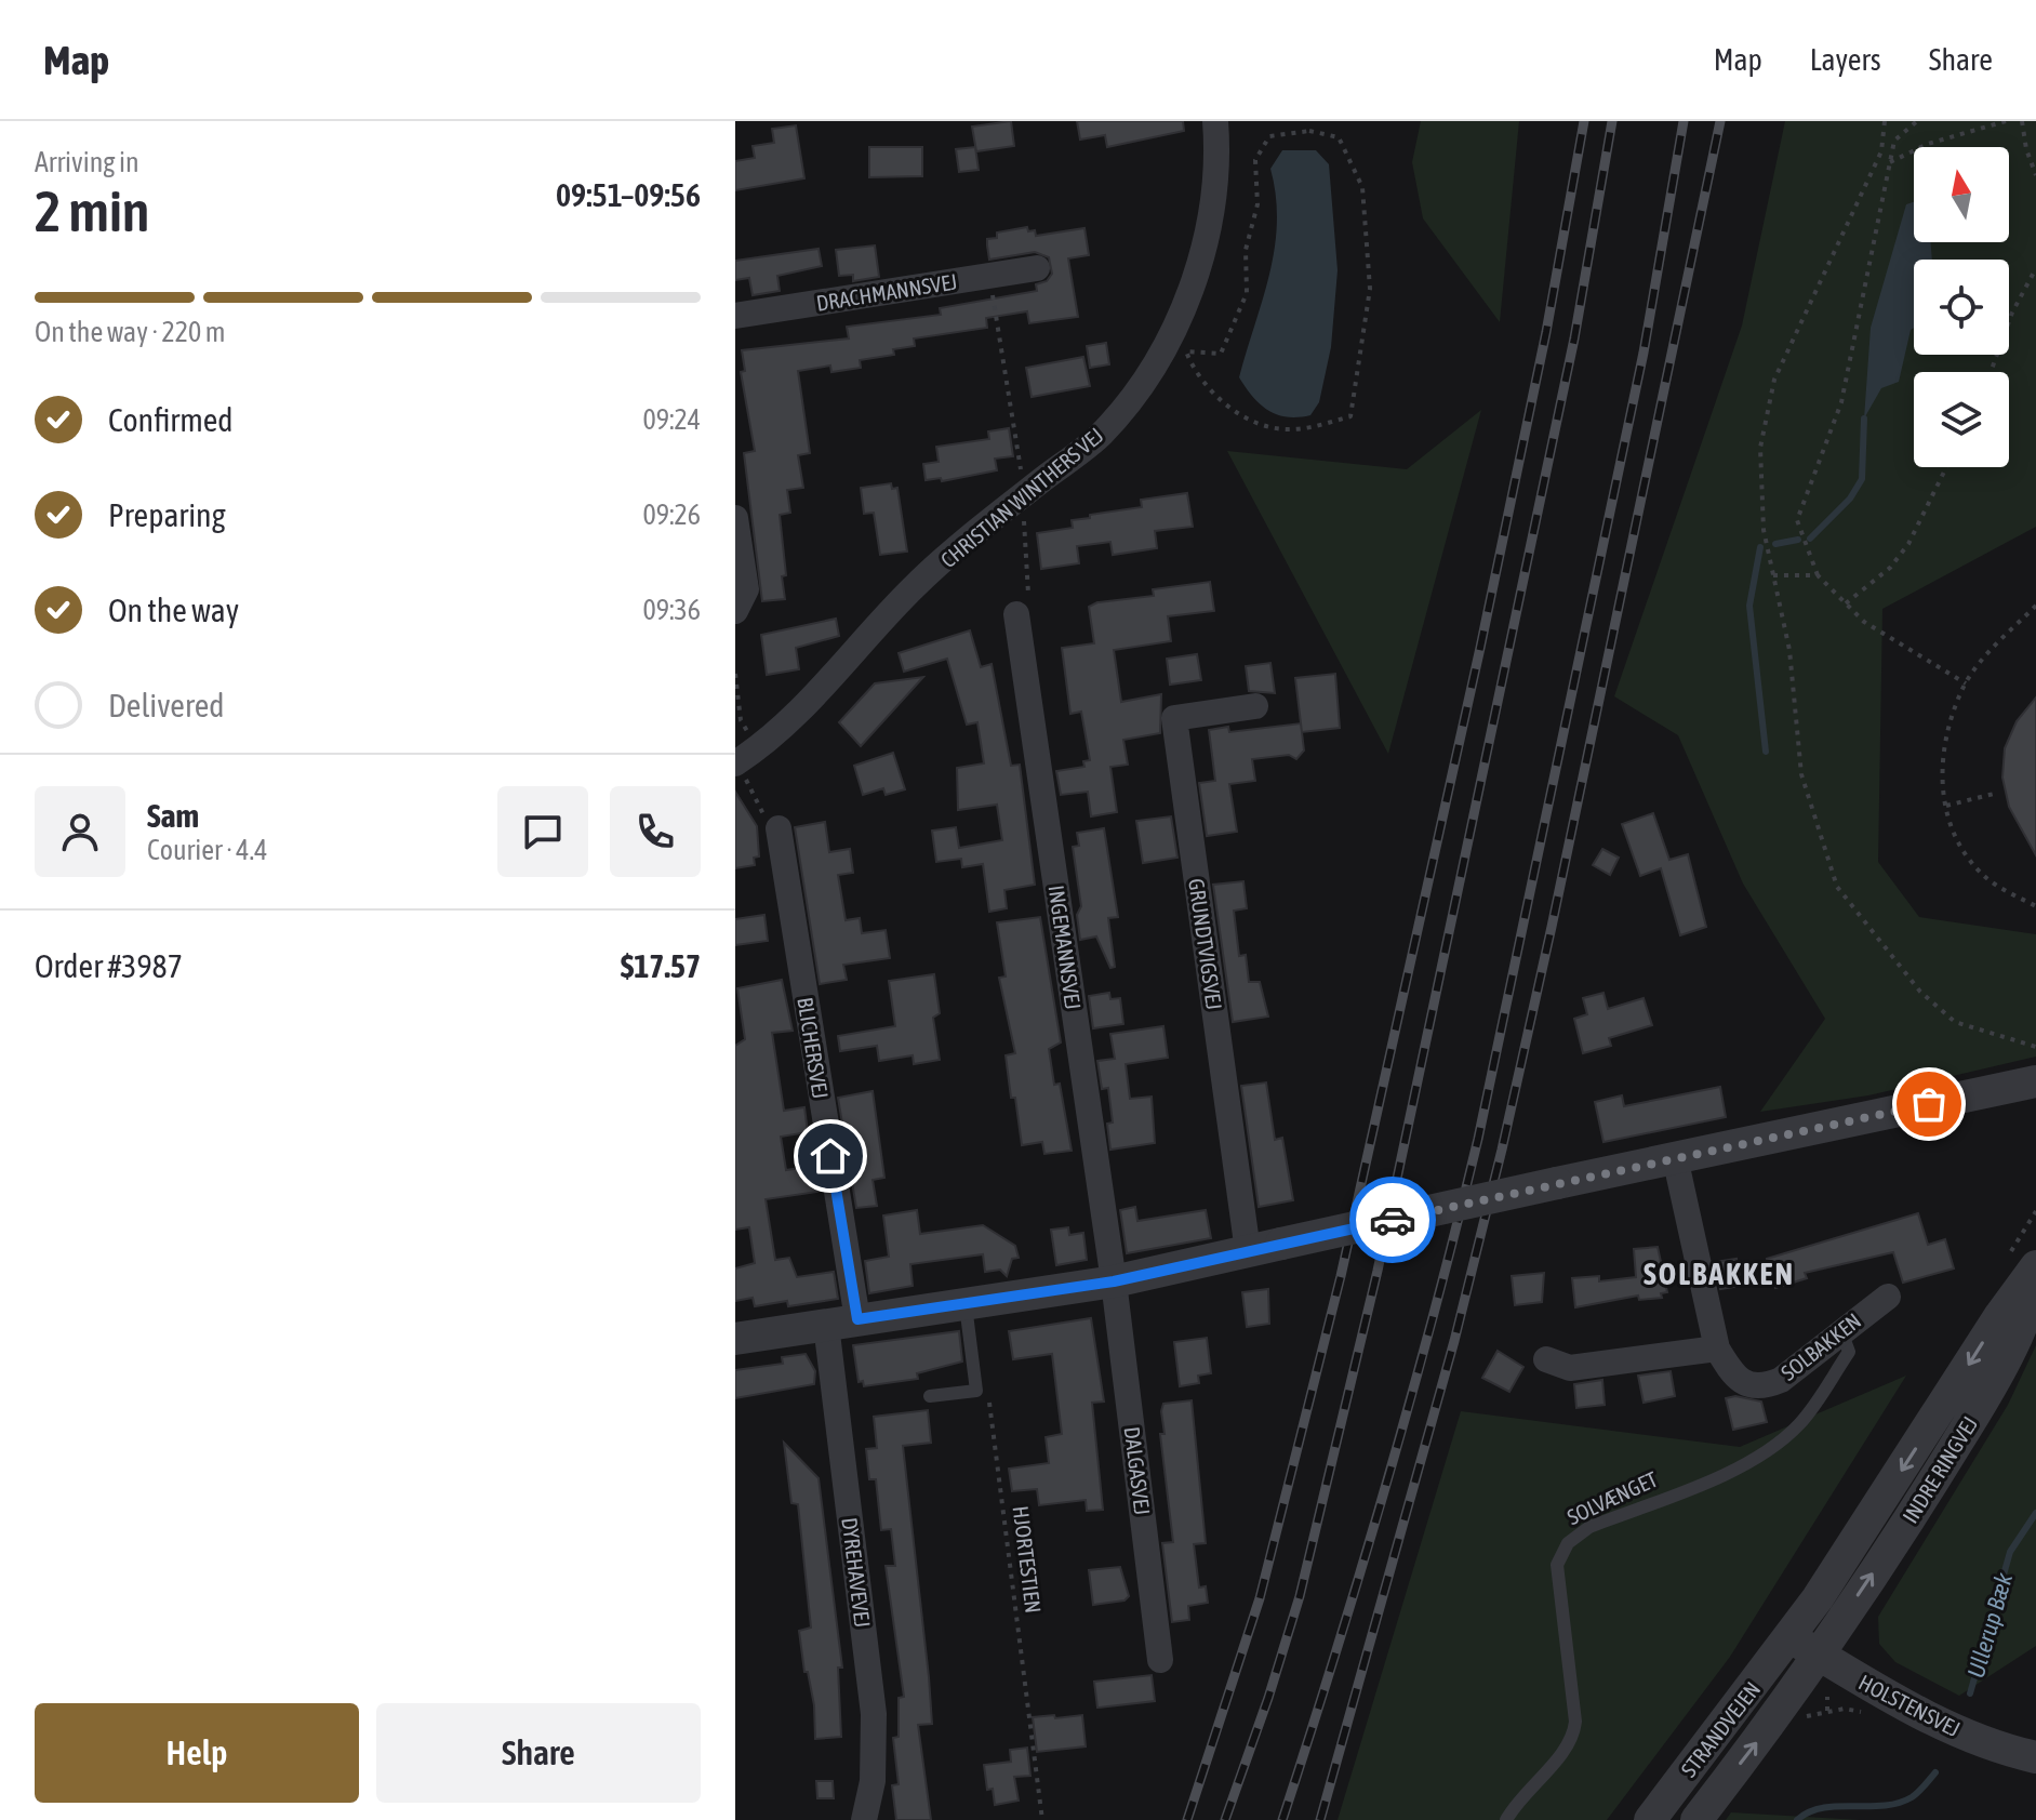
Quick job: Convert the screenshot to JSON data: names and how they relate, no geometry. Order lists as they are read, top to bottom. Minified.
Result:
{"streets":{"street":["DRACHMANNSVEJ","CHRISTIAN WINTHERS VEJ","GRUNDTVIGSVEJ","INGEMANNSVEJ","BLICHERSVEJ","SOLBAKKEN","INDRE RINGVEJ","DALGASVEJ","DYREHAVEVEJ","HOLSTENSVEJ","STRANDVEJEN"],"lane":["SOLVÆNGET"],"path":["HJORTESTIEN"]},"crossings":[["INGEMANNSVEJ","DALGASVEJ"],["BLICHERSVEJ","DYREHAVEVEJ"],["SOLBAKKEN","SOLVÆNGET"],["INDRE RINGVEJ","HOLSTENSVEJ"],["INDRE RINGVEJ","STRANDVEJEN"],["HOLSTENSVEJ","STRANDVEJEN"]],"districts":["SOLBAKKEN"],"water":["Ullerup Bæk"],"north":"top","page":{"header":"Map","nav":["Map","Layers","Share"],"heading":["2 min","Arriving in","09:51–09:56"],"panel":["Sam","Courier · 4.4","Order #3987","$17.57"],"bar":"On the way · 220 m","list":[["Confirmed","09:24"],["Preparing","09:26"],["On the way","09:36"],"Delivered"],"buttons":["Help","Share"]}}
